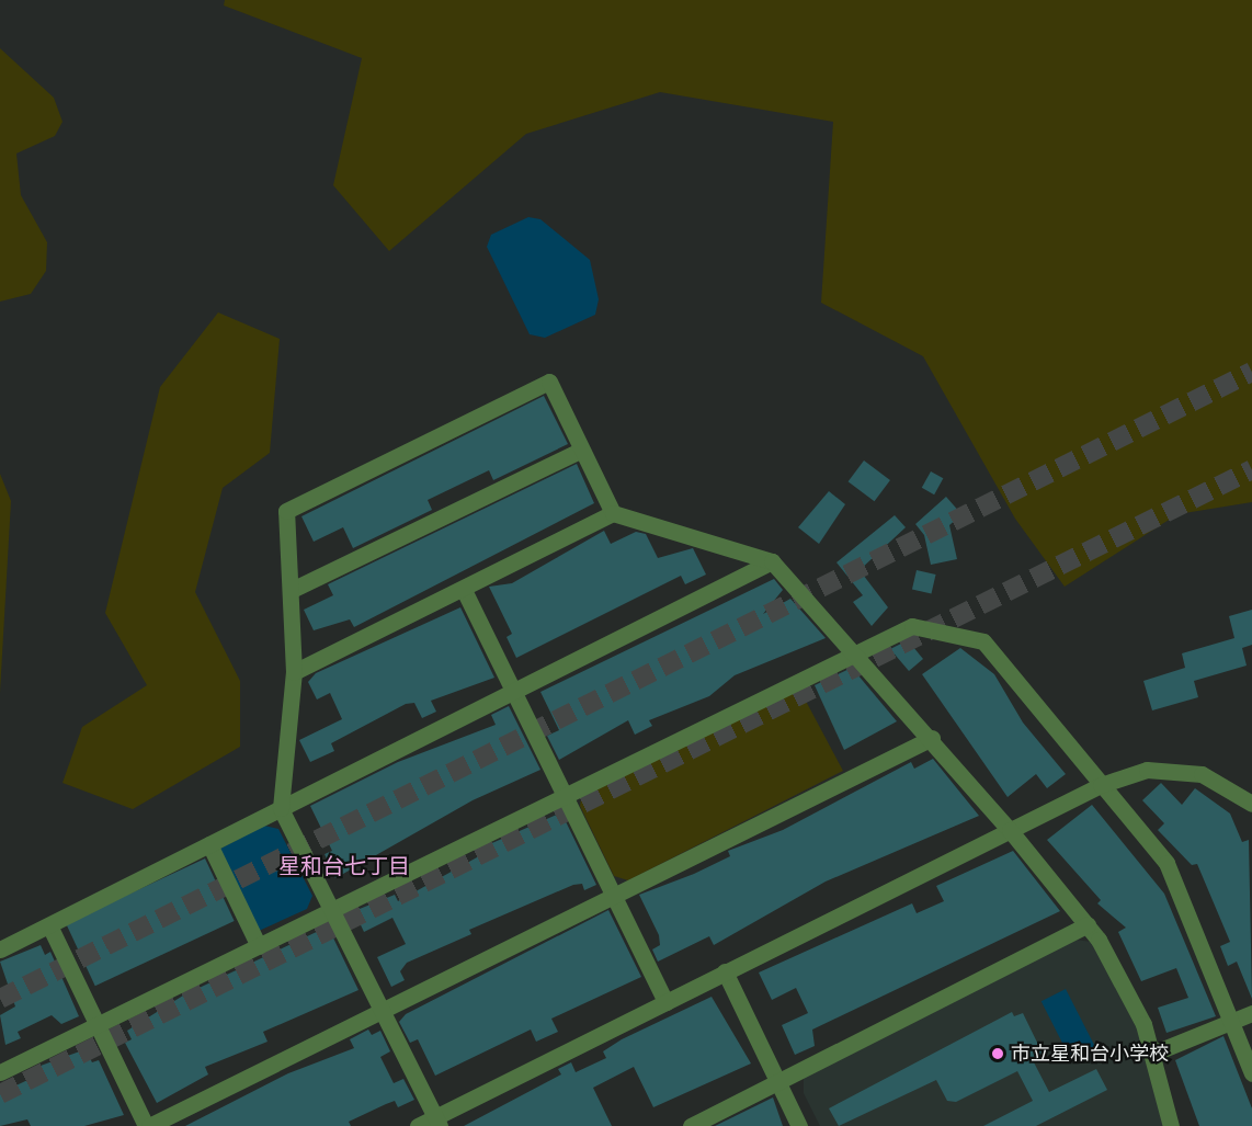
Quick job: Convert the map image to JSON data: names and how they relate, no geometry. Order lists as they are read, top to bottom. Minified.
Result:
{"districts":["星和台七丁目"],"places":["市立星和台小学校"]}
